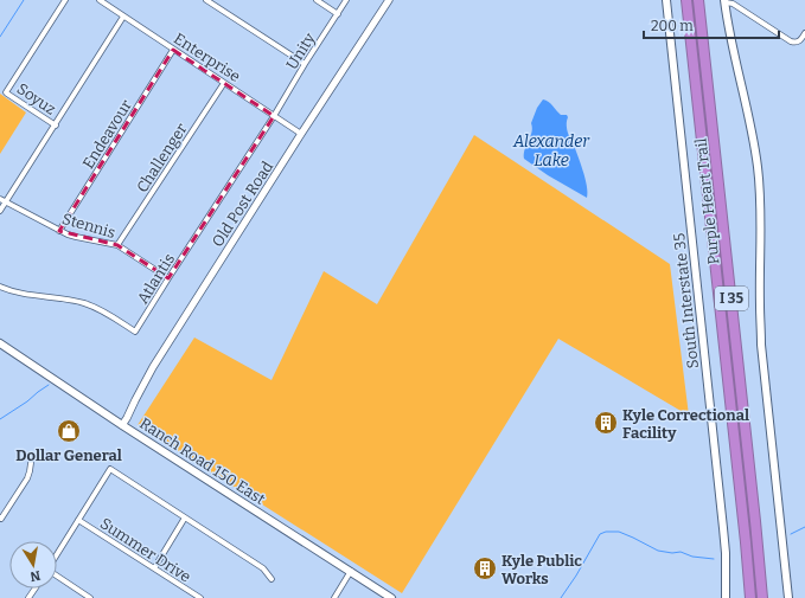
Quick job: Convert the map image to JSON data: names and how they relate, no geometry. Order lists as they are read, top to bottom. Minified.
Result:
{"streets":{"highway":["Purple Heart Trail","I 35"],"main road":["South Interstate 35","Ranch Road 150 East"],"street":["Unity","Enterprise","Soyuz","Endeavour","Challenger","Old Post Road","Stennis","Atlantis","Summer Drive"]},"crossings":[["Unity","Enterprise"],["Unity","Atlantis"],["Enterprise","Endeavour"],["Enterprise","Challenger"],["Enterprise","Old Post Road"],["Enterprise","Atlantis"],["Endeavour","Stennis"],["Challenger","Stennis"],["Old Post Road","Ranch Road 150 East"],["Stennis","Atlantis"]],"water":["Alexander Lake"],"places":{"building":["Kyle Correctional Facility","Kyle Public Works"],"shop":["Dollar General"]},"scale_bar":"200 m","north":"bottom"}
